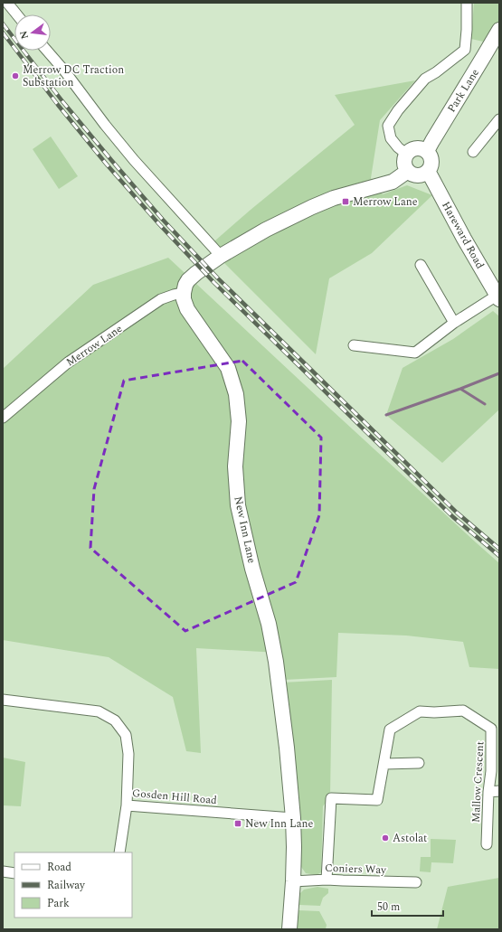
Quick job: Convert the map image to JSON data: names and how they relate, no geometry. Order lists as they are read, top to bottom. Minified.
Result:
{"streets":{"main road":["Park Lane","Hareward Road","New Inn Lane"],"street":["Merrow Lane","Mallow Crescent","Gosden Hill Road","Coniers Way"]},"crossings":[["Park Lane","Hareward Road"],["Merrow Lane","New Inn Lane"],["New Inn Lane","Gosden Hill Road"],["New Inn Lane","Coniers Way"],["Mallow Crescent","Coniers Way"]],"places":{"other":["Merrow DC Traction Substation","Astolat"],"transit":["Merrow Lane","New Inn Lane"]},"legend":["Road","Railway","Park"],"scale_bar":"50 m","north":"left"}
